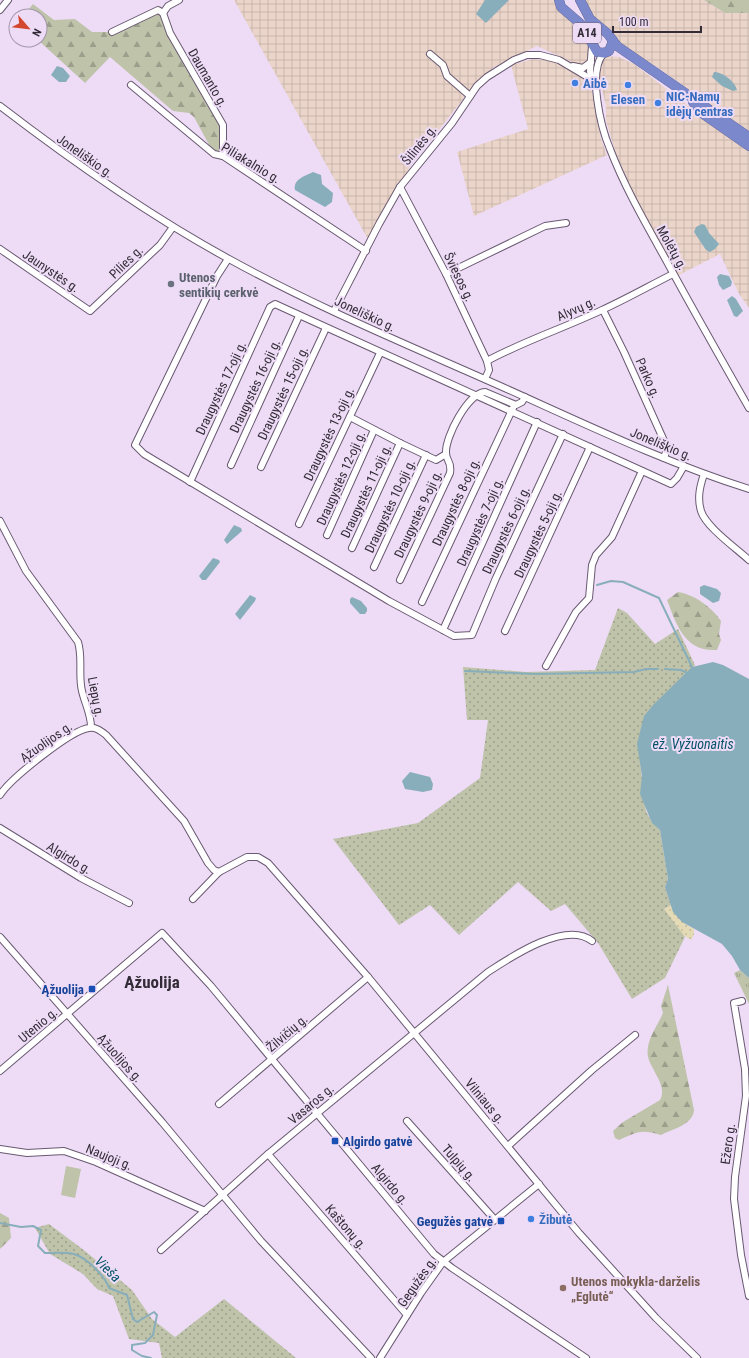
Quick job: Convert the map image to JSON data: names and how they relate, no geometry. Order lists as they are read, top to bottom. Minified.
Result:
{"streets":{"highway":["A14"],"street":["Daumanto g.","Šilinės g.","Joneliškio g.","Piliakalnio g.","Molėtų g.","Pilies g.","Jaunystės g.","Šviesos g.","Alyvų g.","Parko g.","Draugystės 16-oji g.","Draugystės 17-oji g.","Draugystės 15-oji g.","Draugystės 13-oji g.","Draugystės 12-oji g.","Draugystės 11-oji g.","Draugystės 8-oji g.","Draugystės 10-oji g.","Draugystės 9-oji g.","Draugystės 7-oji g.","Draugystės 6-oji g.","Draugystės 5-oji g.","Liepų g.","Ąžuolijos g.","Algirdo g.","Utenio g.","Žilvičių g.","Vilniaus g.","Vasaros g.","Ežero g.","Naujoji g.","Tulpių g.","Kaštonų g.","Gegužės g."]},"crossings":[["A14","Molėtų g."],["Daumanto g.","Piliakalnio g."],["Šilinės g.","Joneliškio g."],["Šilinės g.","Piliakalnio g."],["Šilinės g.","Molėtų g."],["Šilinės g.","Šviesos g."],["Joneliškio g.","Pilies g."],["Joneliškio g.","Parko g."],["Molėtų g.","Alyvų g."],["Pilies g.","Jaunystės g."],["Šviesos g.","Alyvų g."],["Alyvų g.","Parko g."],["Draugystės 16-oji g.","Draugystės 17-oji g."],["Draugystės 7-oji g.","Draugystės 6-oji g."],["Liepų g.","Ąžuolijos g."],["Liepų g.","Vilniaus g."],["Ąžuolijos g.","Utenio g."],["Ąžuolijos g.","Vasaros g."],["Algirdo g.","Utenio g."],["Algirdo g.","Žilvičių g."],["Algirdo g.","Vasaros g."],["Algirdo g.","Gegužės g."],["Žilvičių g.","Vilniaus g."],["Vilniaus g.","Vasaros g."],["Vilniaus g.","Gegužės g."],["Vasaros g.","Naujoji g."],["Vasaros g.","Kaštonų g."],["Tulpių g.","Gegužės g."],["Kaštonų g.","Gegužės g."]],"districts":["Ąžuolija"],"water":["ež. Vyžuonaitis","Vieša"],"places":{"other":["Aibė","Elesen","NIC-Namų idėjų centras","Utenos sentikių cerkvė","Žibutė","Utenos mokykla-darželis „Eglutė“"],"transit":["Ąžuolija","Algirdo gatvė","Gegužės gatvė"]},"scale_bar":"100 m","north":"bottom right"}
